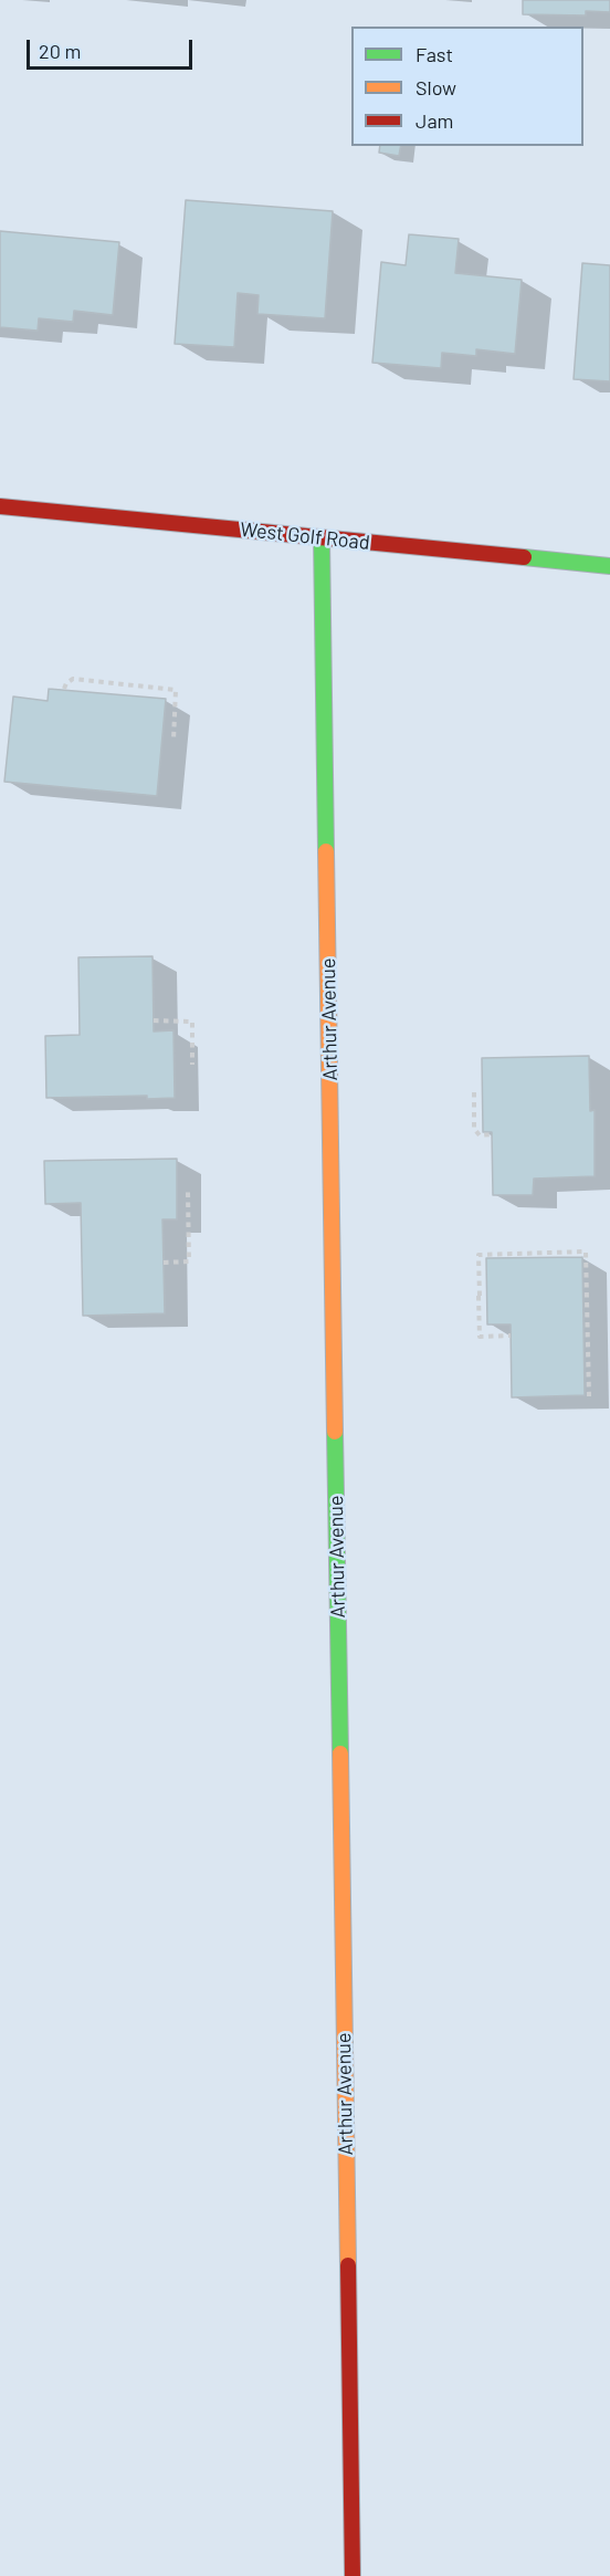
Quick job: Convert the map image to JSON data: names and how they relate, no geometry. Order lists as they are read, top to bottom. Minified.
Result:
{"streets":{"street":["West Golf Road","Arthur Avenue"]},"crossings":[["West Golf Road","Arthur Avenue"]],"legend":["Fast","Slow","Jam"],"scale_bar":"20 m"}
